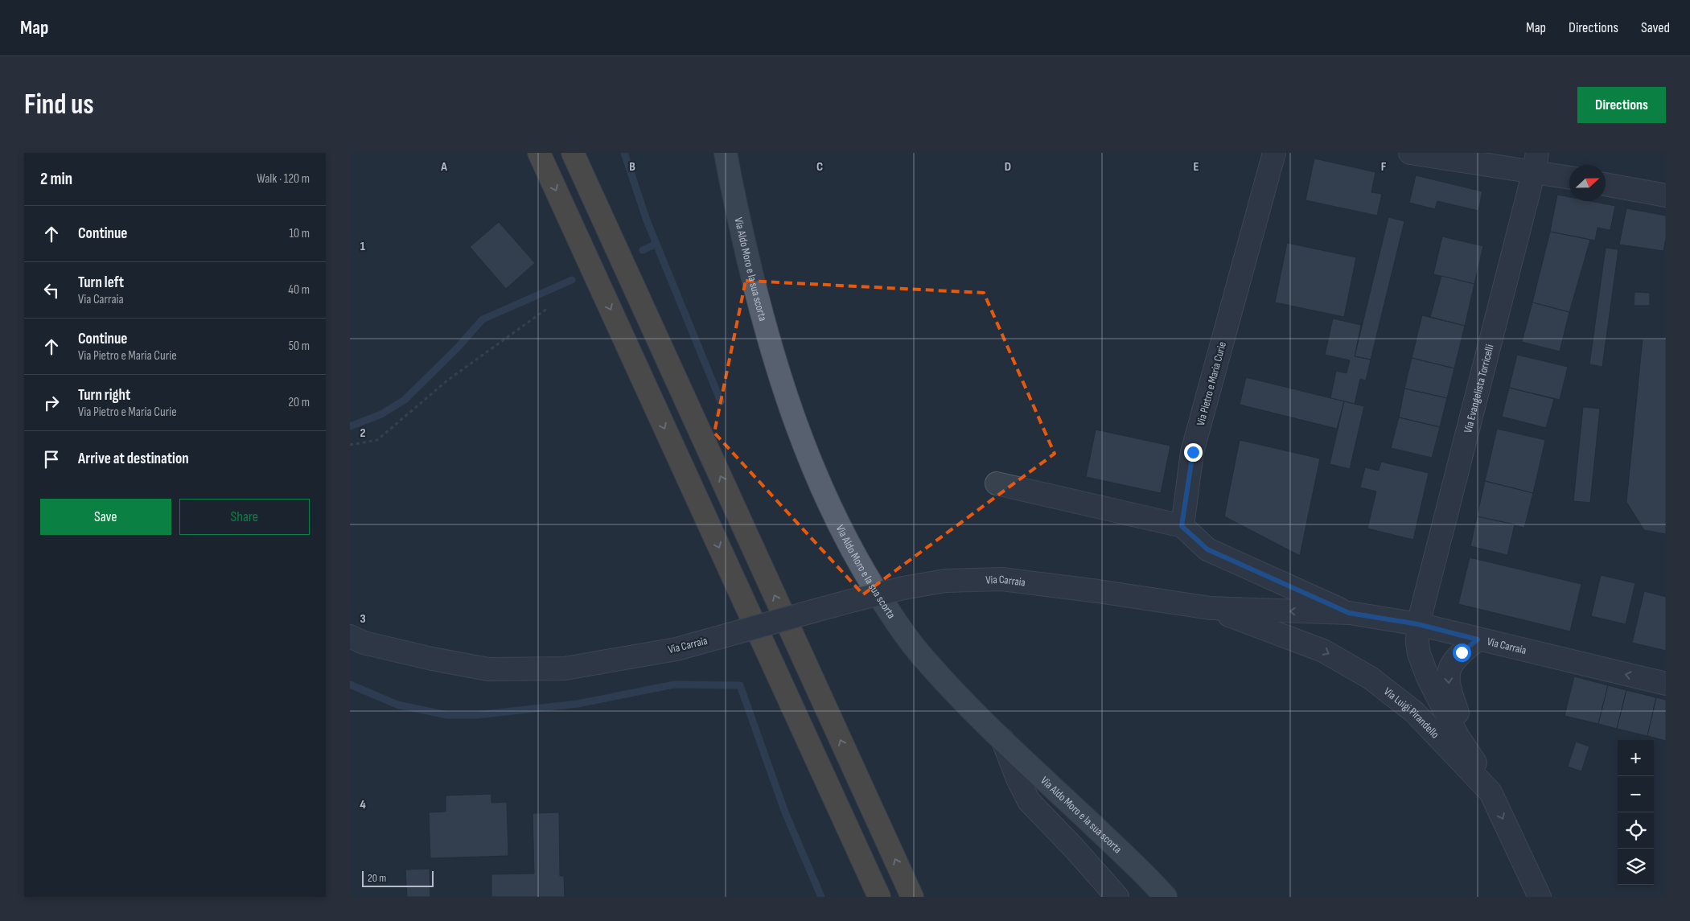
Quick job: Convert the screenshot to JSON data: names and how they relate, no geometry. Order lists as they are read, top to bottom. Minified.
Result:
{"streets":{"main road":["Via Aldo Moro e la sua scorta"],"street":["Via Pietro e Maria Curie","Via Evangelista Torricelli","Via Carraia","Via Luigi Pirandello"]},"crossings":[["Via Evangelista Torricelli","Via Carraia"],["Via Evangelista Torricelli","Via Luigi Pirandello"],["Via Carraia","Via Luigi Pirandello"]],"scale_bar":"20 m","north":"right","page":{"header":"Map","nav":["Map","Directions","Saved"],"buttons":["Directions",["Save","Share"]],"title":"Find us","heading":["2 min","Walk · 120 m"],"list":[["Continue","10 m"],["Turn left","Via Carraia","40 m"],["Continue","Via Pietro e Maria Curie","50 m"],["Turn right","Via Pietro e Maria Curie","20 m"],"Arrive at destination"],"map_buttons":["+","−"],"scale":"20 m"},"grid":{"columns":["A","B","C","D","E","F"],"rows":["1","2","3","4"]}}
